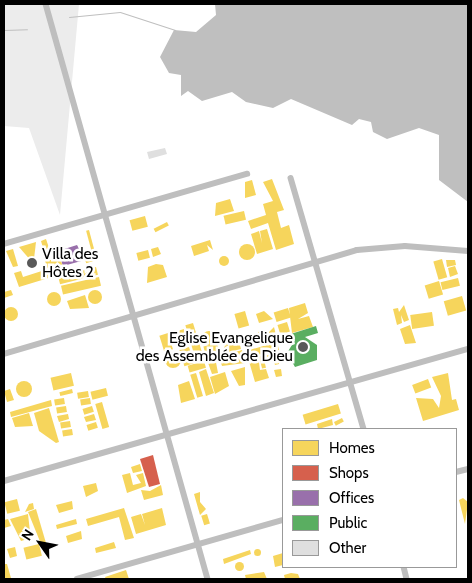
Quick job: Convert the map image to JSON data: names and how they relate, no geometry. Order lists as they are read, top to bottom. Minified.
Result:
{"places":["Villa des Hôtes 2","Eglise Evangelique des Assemblée de Dieu"],"legend":["Homes","Shops","Offices","Public","Other"],"north":"top left"}
